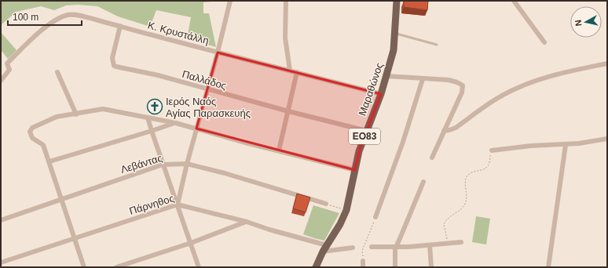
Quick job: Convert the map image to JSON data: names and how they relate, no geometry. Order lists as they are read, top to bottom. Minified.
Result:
{"streets":{"main road":["Μαραθώνος","ΕΟ83"],"street":["Κ. Κρυστάλλη","Παλλάδος","Λεβάντας","Πάρνηθος"]},"crossings":[["Κ. Κρυστάλλη","Παλλάδος"],["Κ. Κρυστάλλη","Μαραθώνος"],["Παλλάδος","Μαραθώνος"],["Μαραθώνος","Πάρνηθος"]],"places":{"church":["Ιερός Ναός Αγίας Παρασκευής"]},"scale_bar":"100 m","north":"left"}
